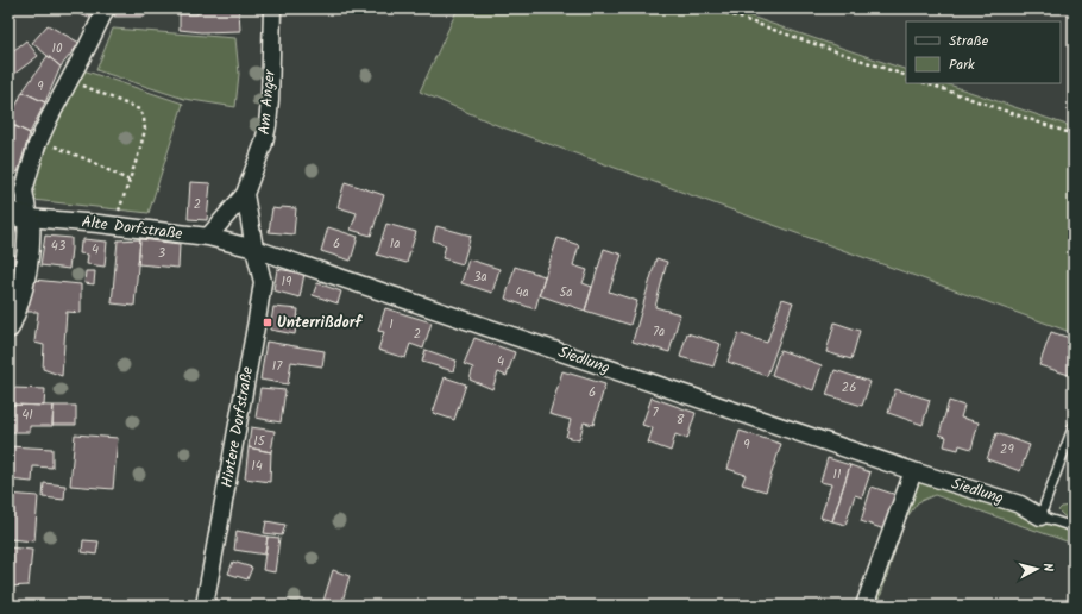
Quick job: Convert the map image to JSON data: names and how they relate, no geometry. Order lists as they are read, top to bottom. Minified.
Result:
{"streets":{"street":["Am Anger","Alte Dorfstraße","Siedlung","Hintere Dorfstraße"]},"crossings":[["Alte Dorfstraße","Siedlung"],["Alte Dorfstraße","Hintere Dorfstraße"],["Siedlung","Hintere Dorfstraße"]],"places":{"transit":["Unterrißdorf"]},"house_numbers":["10","9","2","6","1a","43","4","3","3a","19","4a","5a","1","7a","2","4","17","26","6","7","41","8","15","9","29","14","11"],"legend":["Straße","Park"],"north":"right"}
